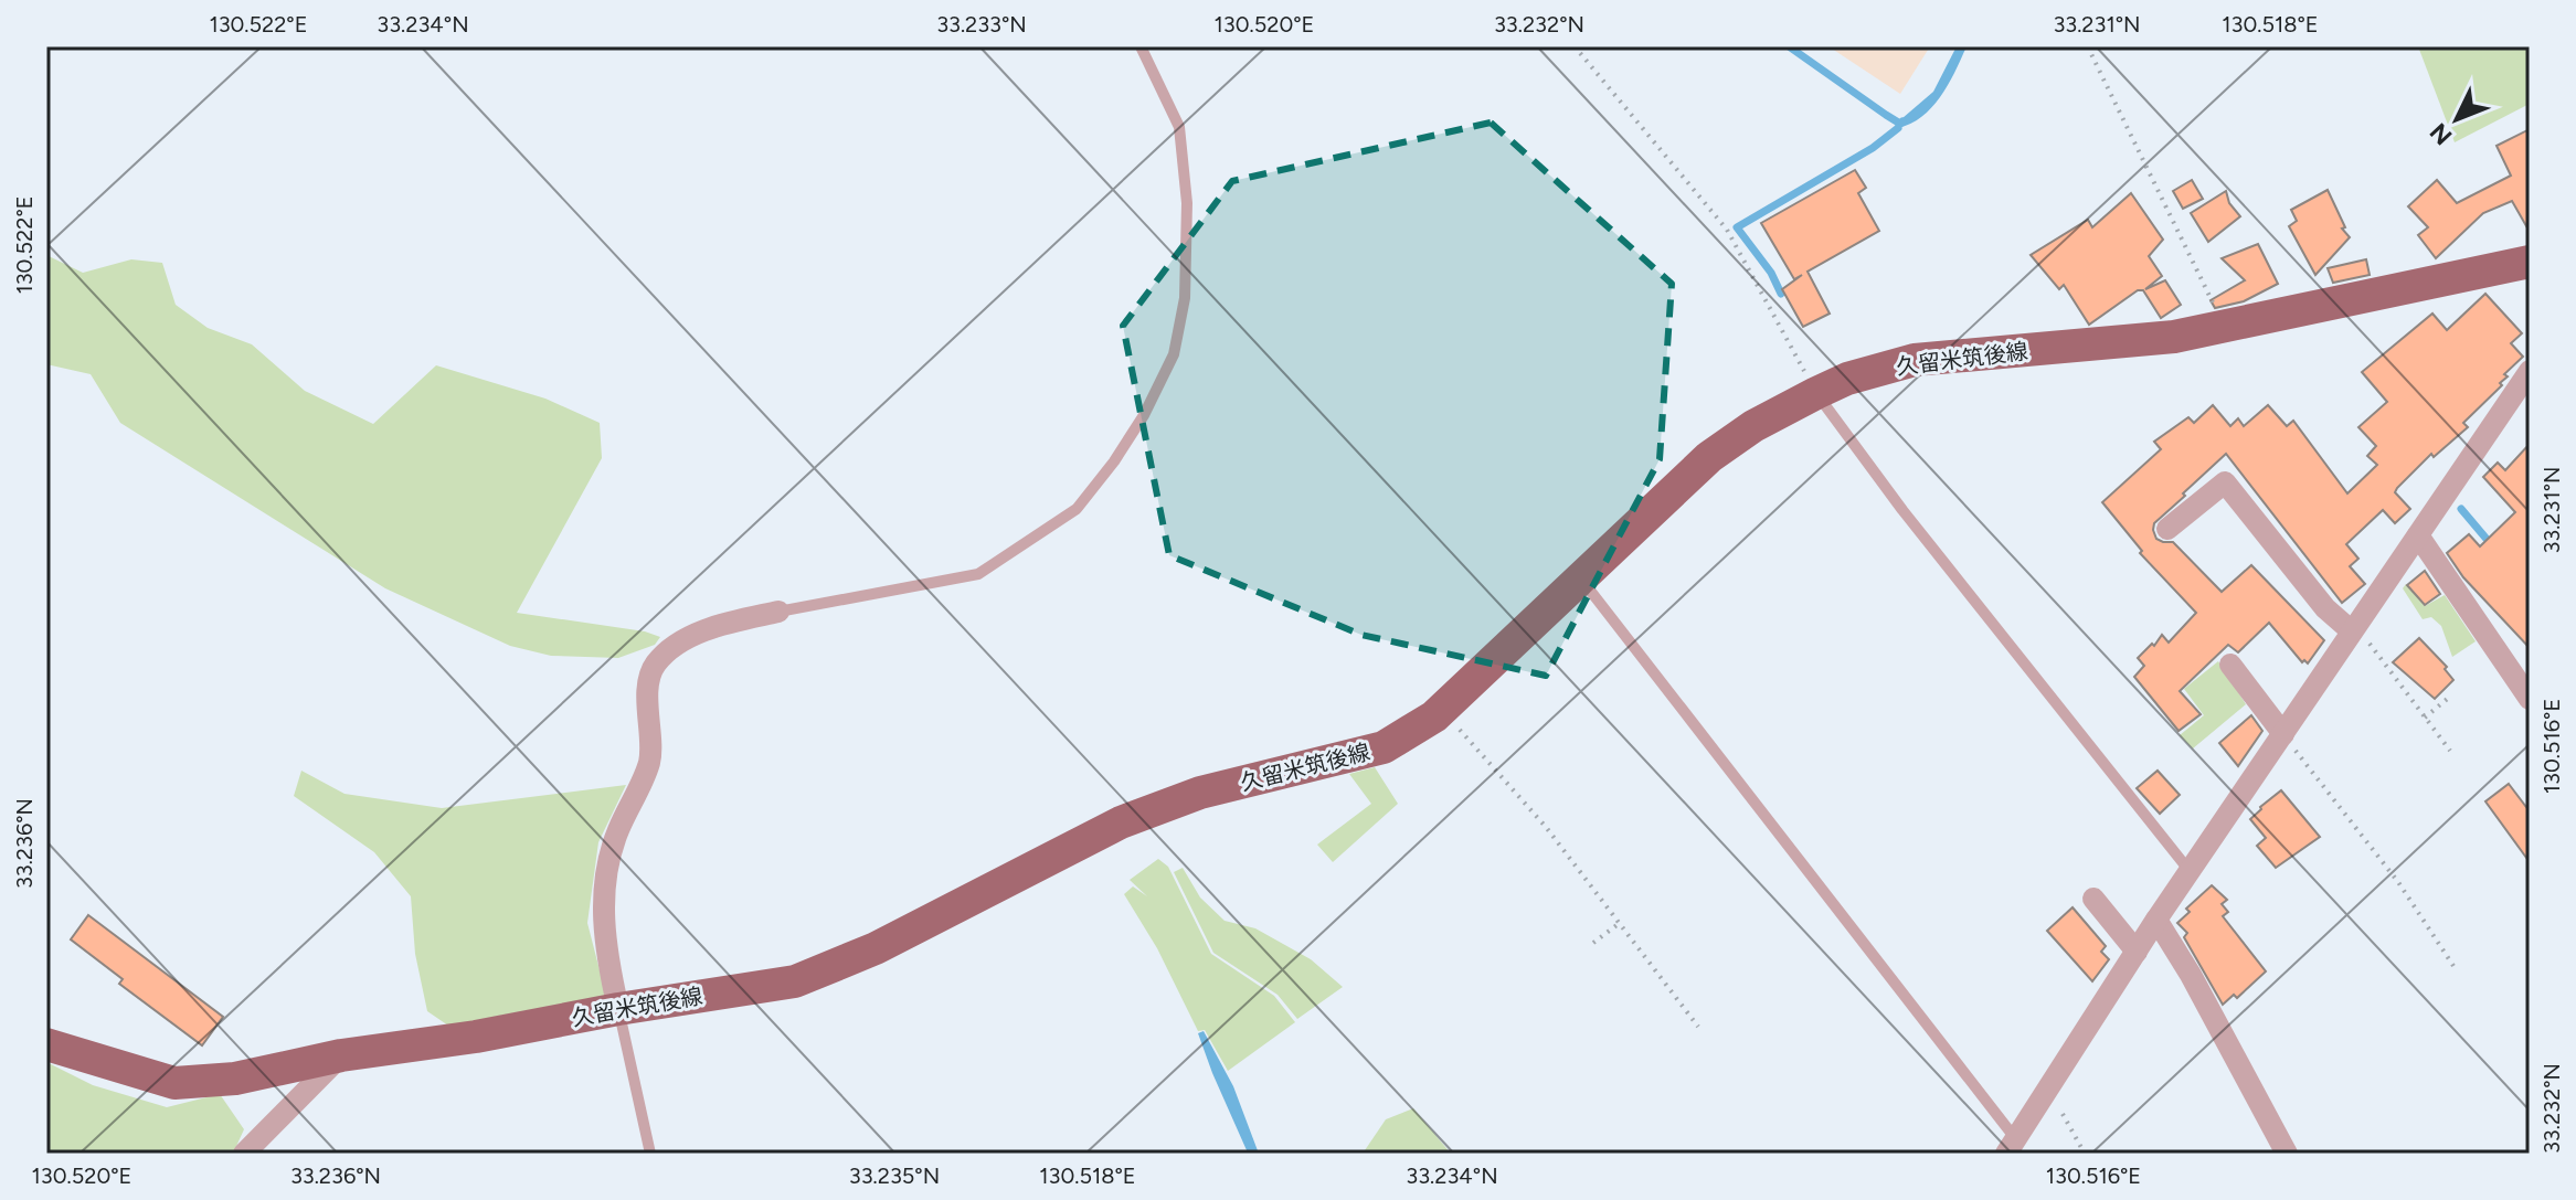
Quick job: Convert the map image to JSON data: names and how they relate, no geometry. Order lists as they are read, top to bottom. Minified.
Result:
{"streets":{"main road":["久留米筑後線"]},"north":"bottom left","coordinates":["130.522°E","33.234°N","33.233°N","130.520°E","33.232°N","33.231°N","130.518°E","130.516°E","33.236°N","33.235°N"]}
